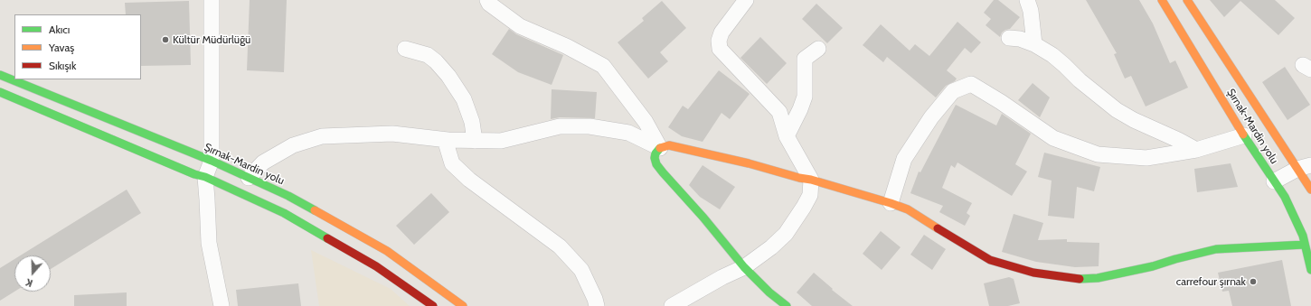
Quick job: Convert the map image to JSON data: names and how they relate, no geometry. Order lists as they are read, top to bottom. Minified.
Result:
{"streets":{"street":["Şırnak-Mardin yolu"]},"places":["Kültür Müdürlüğü","carrefour şırnak"],"legend":["Akıcı","Yavaş","Sıkışık"],"north":"bottom"}
